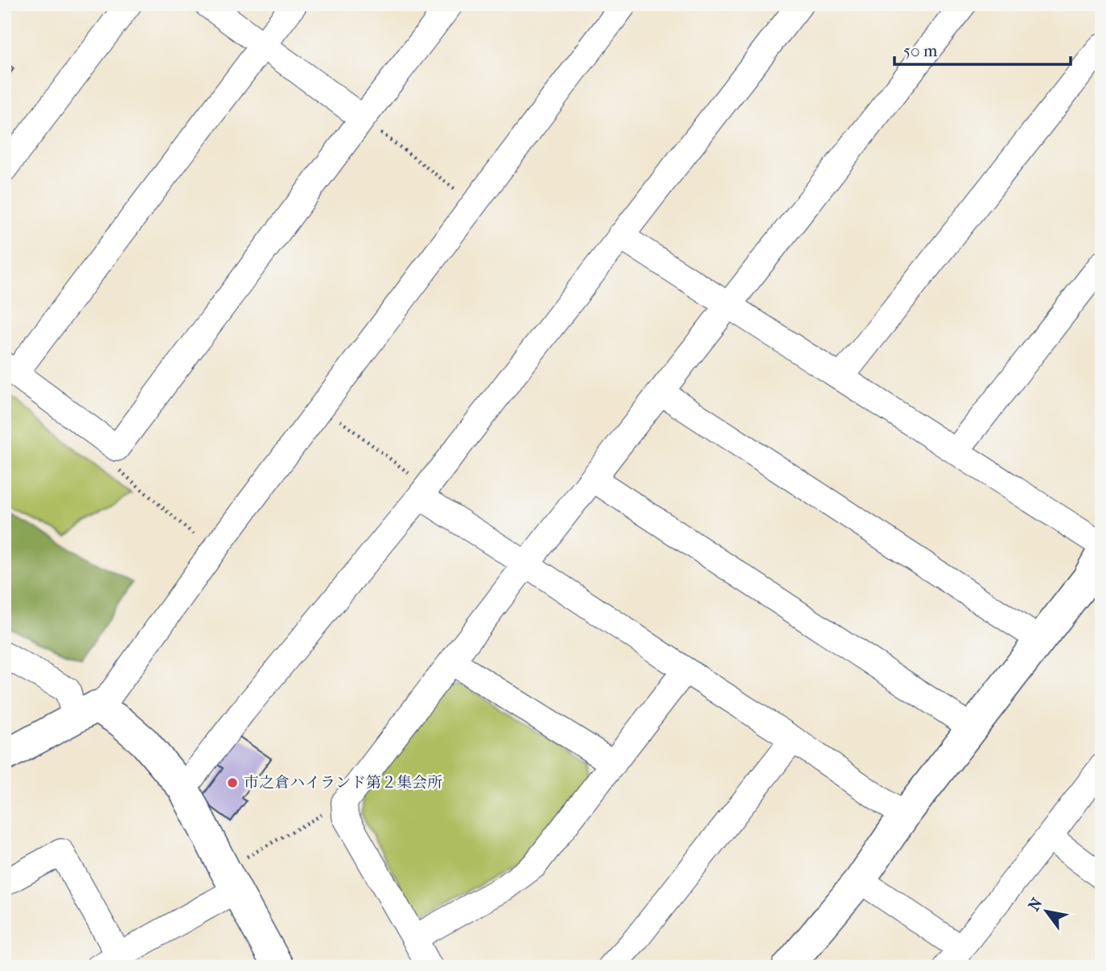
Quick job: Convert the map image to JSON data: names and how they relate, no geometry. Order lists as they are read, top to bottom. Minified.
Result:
{"places":["市之倉ハイランド第２集会所"],"scale_bar":"50 m","north":"top left"}
